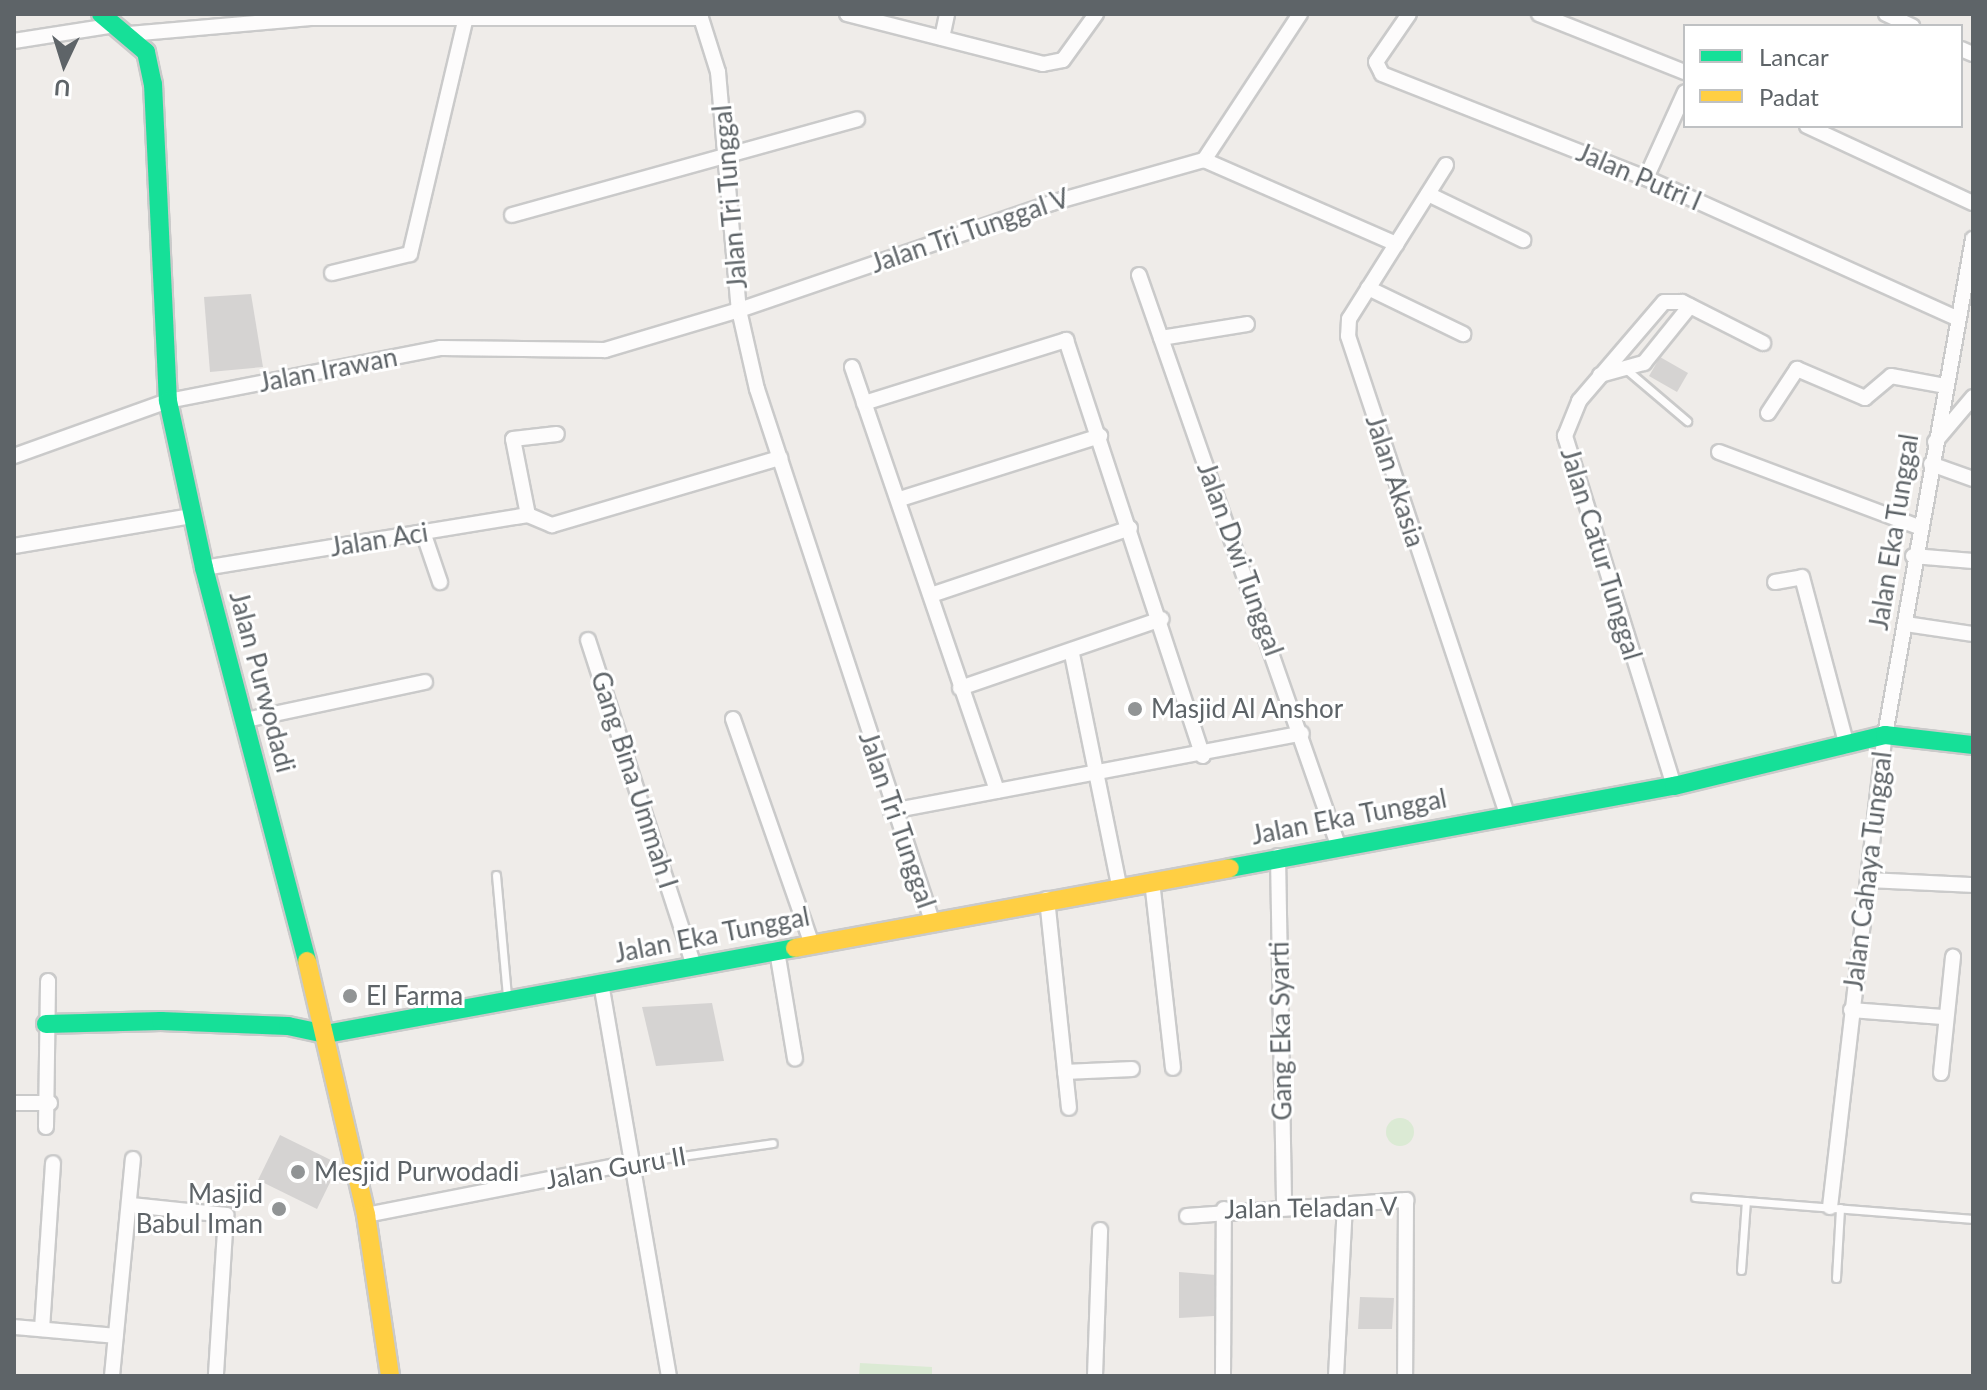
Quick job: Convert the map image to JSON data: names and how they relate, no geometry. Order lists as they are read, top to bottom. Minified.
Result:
{"streets":{"street":["Jalan Putri I","Jalan Tri Tunggal","Jalan Tri Tunggal V","Jalan Irawan","Jalan Akasia","Jalan Eka Tunggal","Jalan Aci","Jalan Catur Tunggal","Jalan Dwi Tunggal","Jalan Purwodadi","Gang Bina Ummah I","Jalan Cahaya Tunggal","Gang Eka Syarti","Jalan Guru II","Jalan Teladan V"]},"crossings":[["Jalan Putri I","Jalan Eka Tunggal"],["Jalan Tri Tunggal","Jalan Tri Tunggal V"],["Jalan Tri Tunggal","Jalan Eka Tunggal"],["Jalan Tri Tunggal","Jalan Purwodadi"],["Jalan Tri Tunggal V","Jalan Irawan"],["Jalan Irawan","Jalan Purwodadi"],["Jalan Akasia","Jalan Eka Tunggal"],["Jalan Eka Tunggal","Jalan Catur Tunggal"],["Jalan Eka Tunggal","Jalan Dwi Tunggal"],["Jalan Eka Tunggal","Jalan Purwodadi"],["Jalan Eka Tunggal","Gang Bina Ummah I"],["Jalan Eka Tunggal","Jalan Cahaya Tunggal"],["Jalan Eka Tunggal","Gang Eka Syarti"],["Jalan Aci","Jalan Purwodadi"],["Jalan Purwodadi","Jalan Guru II"],["Gang Eka Syarti","Jalan Teladan V"]],"places":["Masjid Al Anshor","El Farma","Mesjid Purwodadi","Masjid Babul Iman"],"legend":["Lancar","Padat"],"north":"bottom"}
